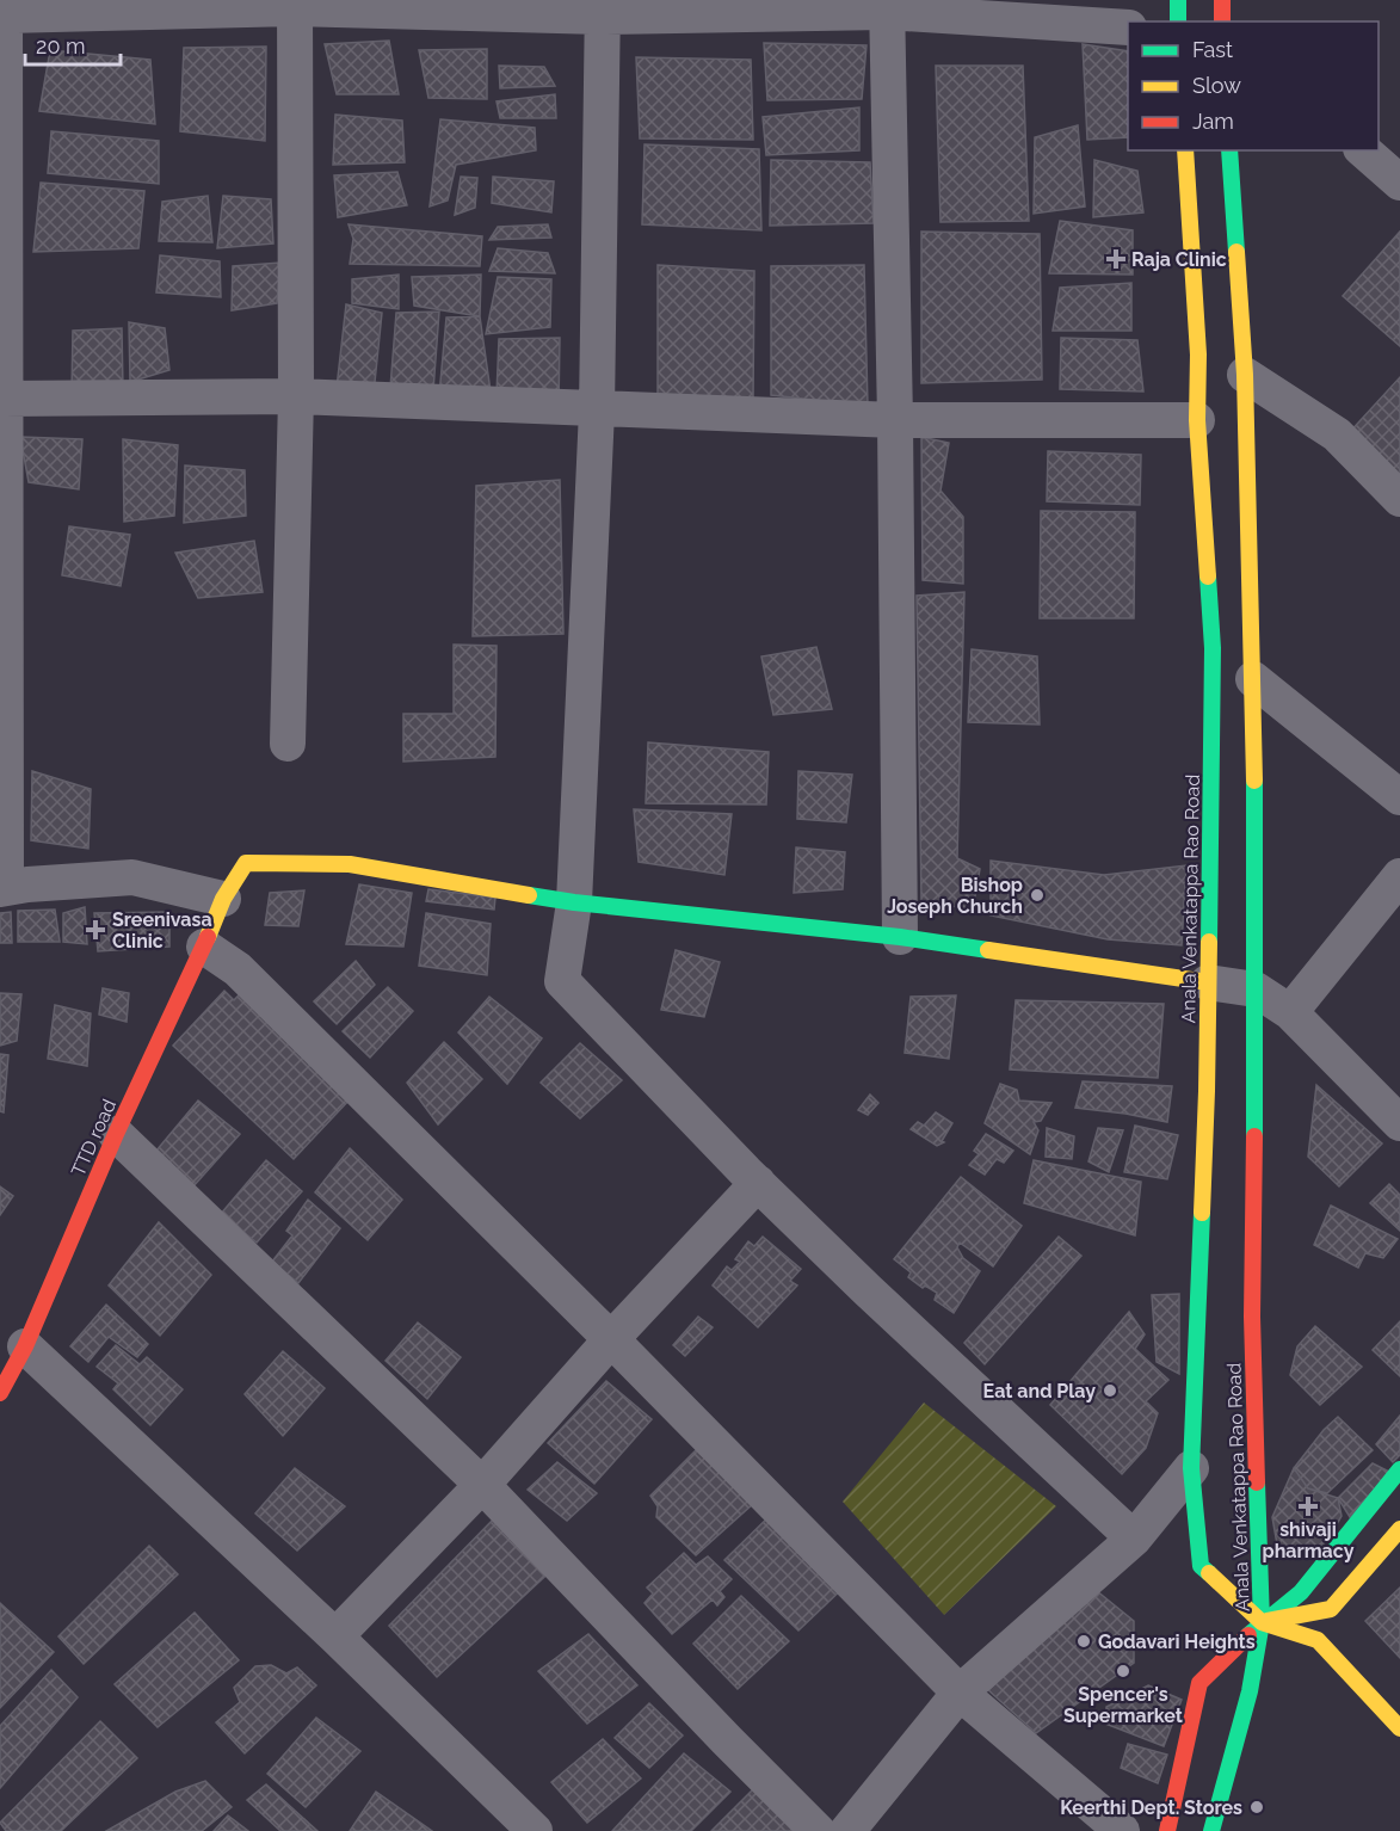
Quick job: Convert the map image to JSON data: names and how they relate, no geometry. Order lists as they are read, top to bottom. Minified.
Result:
{"streets":{"main road":["Anala Venkatappa Rao Road","TTD road"]},"places":{"health":["Raja Clinic","Sreenivasa Clinic","shivaji pharmacy"],"other":["Bishop Joseph Church","Eat and Play","Godavari Heights","Spencer's Supermarket","Keerthi Dept. Stores"]},"legend":["Fast","Slow","Jam"],"scale_bar":"20 m"}
